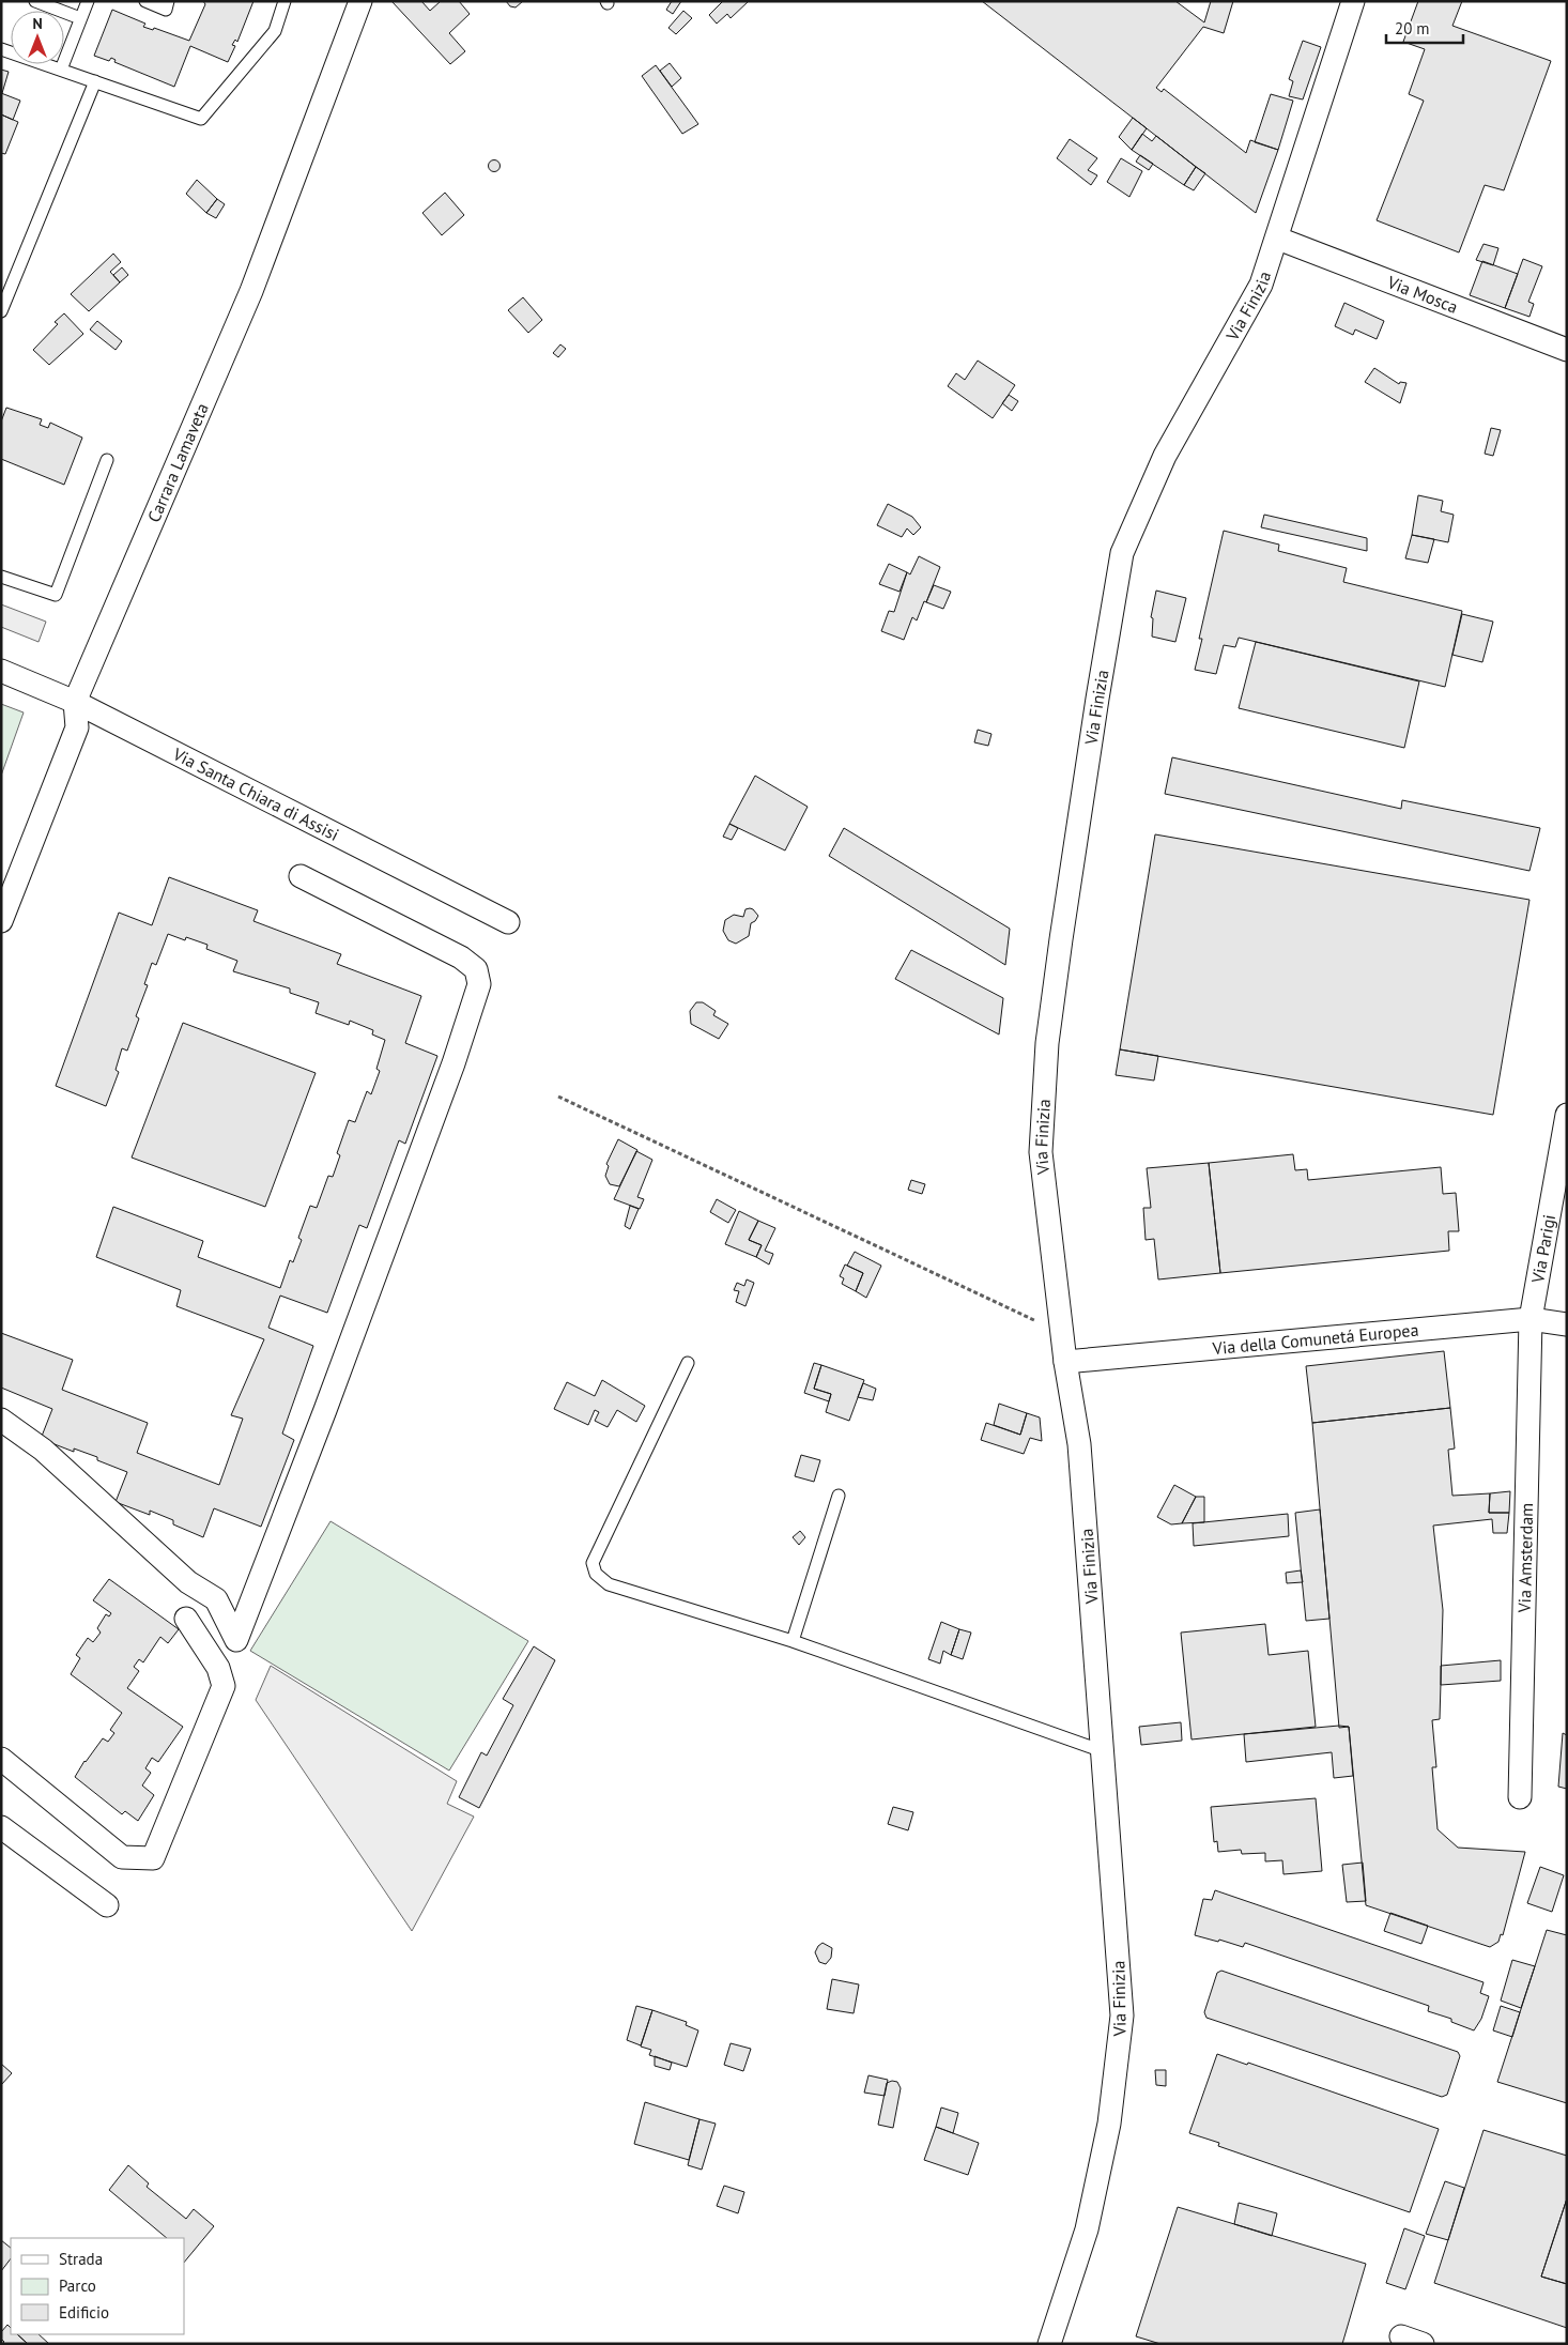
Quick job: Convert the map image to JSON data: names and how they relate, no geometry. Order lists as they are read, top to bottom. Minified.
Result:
{"streets":{"street":["Via Mosca","Via Finizia","Carrara Lamaveta","Via Santa Chiara di Assisi","Via Parigi","Via della Comunetá Europea","Via Amsterdam"]},"crossings":[["Via Mosca","Via Finizia"],["Via Finizia","Via della Comunetá Europea"],["Carrara Lamaveta","Via Santa Chiara di Assisi"],["Via Parigi","Via della Comunetá Europea"],["Via Parigi","Via Amsterdam"],["Via della Comunetá Europea","Via Amsterdam"]],"legend":["Strada","Parco","Edificio"],"scale_bar":"20 m","north":"top"}
